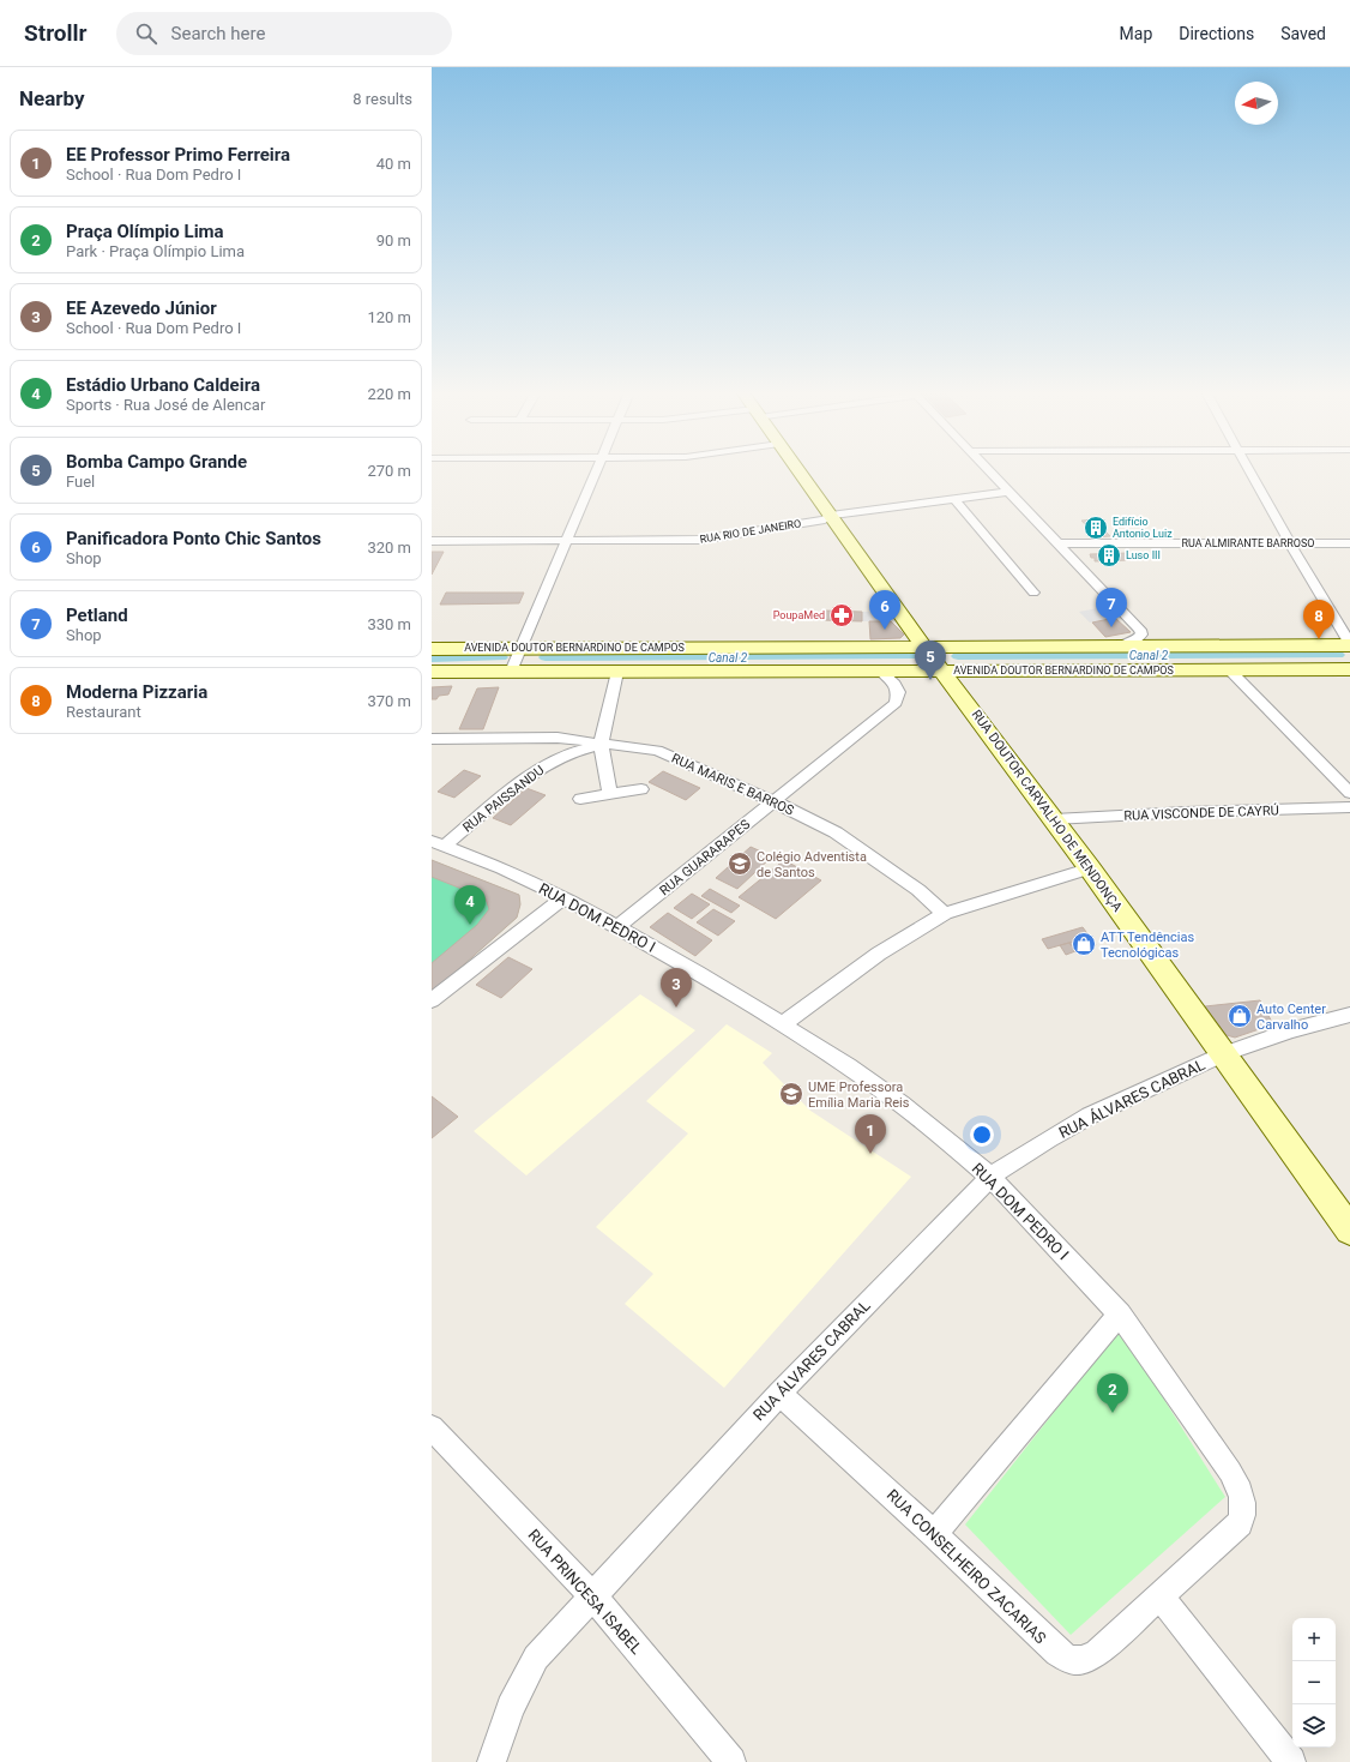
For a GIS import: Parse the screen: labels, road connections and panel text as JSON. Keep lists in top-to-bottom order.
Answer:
{
  "streets": {
    "main road": ["AVENIDA DOUTOR BERNARDINO DE CAMPOS", "RUA DOUTOR CARVALHO DE MENDONÇA"],
    "street": [
      "RUA RIO DE JANEIRO",
      "RUA ALMIRANTE BARROSO",
      "RUA MARIS E BARROS",
      "RUA PAISSANDU",
      "RUA VISCONDE DE CAYRÚ",
      "RUA GUARARAPES",
      "RUA DOM PEDRO I",
      "RUA ÁLVARES CABRAL",
      "RUA CONSELHEIRO ZACARIAS",
      "RUA PRINCESA ISABEL"
    ]
  },
  "crossings": [
    ["RUA RIO DE JANEIRO", "RUA DOUTOR CARVALHO DE MENDONÇA"],
    ["AVENIDA DOUTOR BERNARDINO DE CAMPOS", "RUA DOUTOR CARVALHO DE MENDONÇA"],
    ["AVENIDA DOUTOR BERNARDINO DE CAMPOS", "RUA GUARARAPES"],
    ["RUA MARIS E BARROS", "RUA PAISSANDU"],
    ["RUA MARIS E BARROS", "RUA GUARARAPES"],
    ["RUA PAISSANDU", "RUA DOM PEDRO I"],
    ["RUA DOUTOR CARVALHO DE MENDONÇA", "RUA VISCONDE DE CAYRÚ"],
    ["RUA DOUTOR CARVALHO DE MENDONÇA", "RUA ÁLVARES CABRAL"],
    ["RUA GUARARAPES", "RUA DOM PEDRO I"],
    ["RUA DOM PEDRO I", "RUA ÁLVARES CABRAL"],
    ["RUA DOM PEDRO I", "RUA CONSELHEIRO ZACARIAS"],
    ["RUA ÁLVARES CABRAL", "RUA CONSELHEIRO ZACARIAS"],
    ["RUA ÁLVARES CABRAL", "RUA PRINCESA ISABEL"]
  ],
  "water": ["Canal 2"],
  "places": {
    "building": ["Edifício Antonio Luiz", "Luso III"],
    "pharmacy": ["PoupaMed"],
    "school or university": ["Colégio Adventista de Santos", "UME Professora Emília Maria Reis"],
    "shop": ["ATT Tendências Tecnológicas", "Auto Center Carvalho"]
  },
  "north": "left",
  "page": {
    "header": "Strollr",
    "search": "Search here",
    "nav": ["Map", "Directions", "Saved"],
    "heading": ["Nearby", "8 results"],
    "list": [
      {
        "mark": "1",
        "name": "EE Professor Primo Ferreira",
        "note": "School · Rua Dom Pedro I",
        "value": "40 m"
      },
      {
        "mark": "2",
        "name": "Praça Olímpio Lima",
        "note": "Park · Praça Olímpio Lima",
        "value": "90 m"
      },
      {
        "mark": "3",
        "name": "EE Azevedo Júnior",
        "note": "School · Rua Dom Pedro I",
        "value": "120 m"
      },
      {
        "mark": "4",
        "name": "Estádio Urbano Caldeira",
        "note": "Sports · Rua José de Alencar",
        "value": "220 m"
      },
      {
        "mark": "5",
        "name": "Bomba Campo Grande",
        "note": "Fuel",
        "value": "270 m"
      },
      {
        "mark": "6",
        "name": "Panificadora Ponto Chic Santos",
        "note": "Shop",
        "value": "320 m"
      },
      {
        "mark": "7",
        "name": "Petland",
        "note": "Shop",
        "value": "330 m"
      },
      {
        "mark": "8",
        "name": "Moderna Pizzaria",
        "note": "Restaurant",
        "value": "370 m"
      }
    ],
    "pins": [
      "7",
      "6",
      "8",
      "5",
      "4",
      "3",
      "1",
      "2"
    ],
    "map_buttons": ["+", "−"]
  }
}
